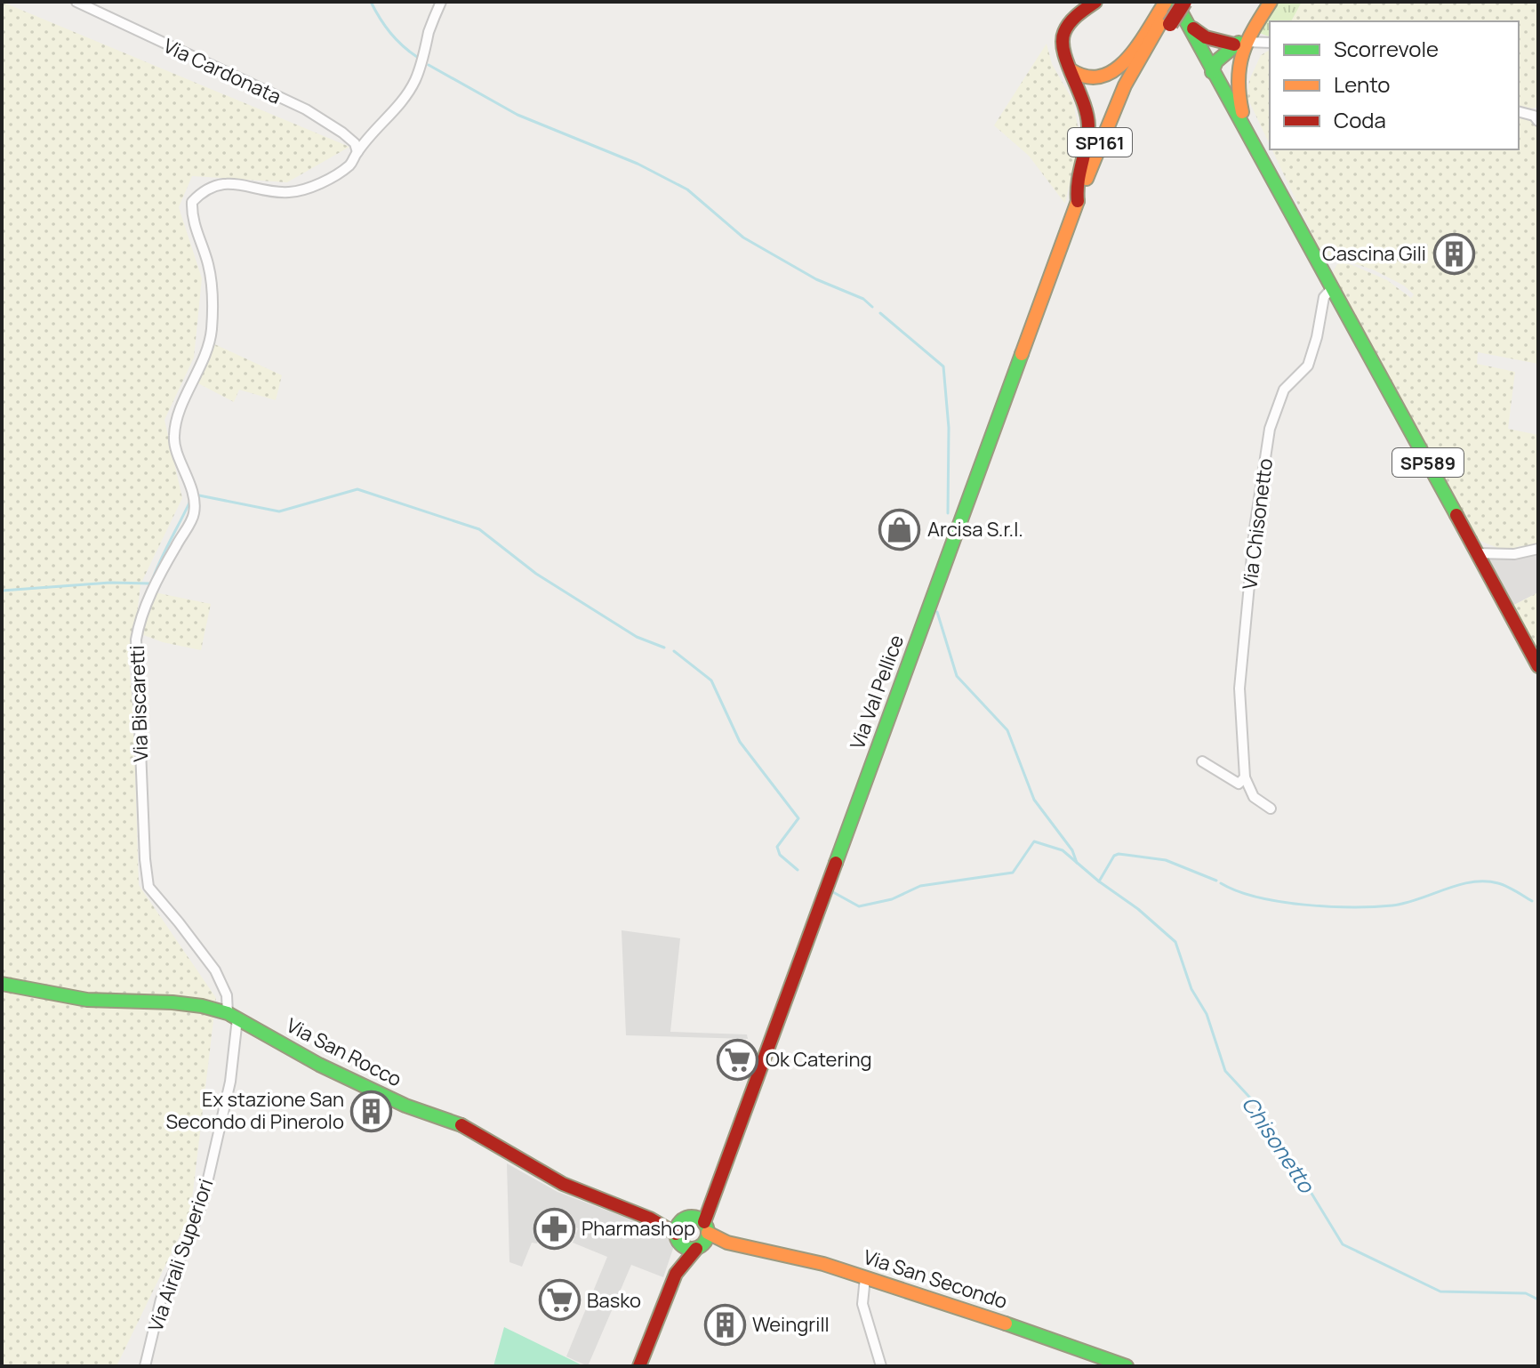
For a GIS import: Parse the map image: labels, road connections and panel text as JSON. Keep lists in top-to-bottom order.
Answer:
{
  "streets": {
    "street": [
      "Via Cardonata",
      "SP161",
      "SP589",
      "Via Chisonetto",
      "Via Val Pellice",
      "Via Biscaretti",
      "Via San Rocco",
      "Via Airali Superiori",
      "Via San Secondo"
    ]
  },
  "crossings": [
    ["Via Cardonata", "Via Biscaretti"],
    ["SP161", "SP589"],
    ["SP161", "Via Val Pellice"],
    ["SP161", "Via San Rocco"],
    ["SP161", "Via San Secondo"],
    ["SP589", "Via Chisonetto"],
    ["Via Val Pellice", "Via San Rocco"],
    ["Via Val Pellice", "Via San Secondo"],
    ["Via Biscaretti", "Via San Rocco"],
    ["Via Biscaretti", "Via Airali Superiori"],
    ["Via San Rocco", "Via Airali Superiori"],
    ["Via San Rocco", "Via San Secondo"]
  ],
  "water": ["Chisonetto"],
  "places": {
    "building": ["Cascina Gili", "Ex stazione San Secondo di Pinerolo", "Weingrill"],
    "shop": ["Arcisa S.r.l."],
    "supermarket": ["Ok Catering", "Basko"],
    "pharmacy": ["Pharmashop"]
  },
  "legend": ["Scorrevole", "Lento", "Coda"]
}
